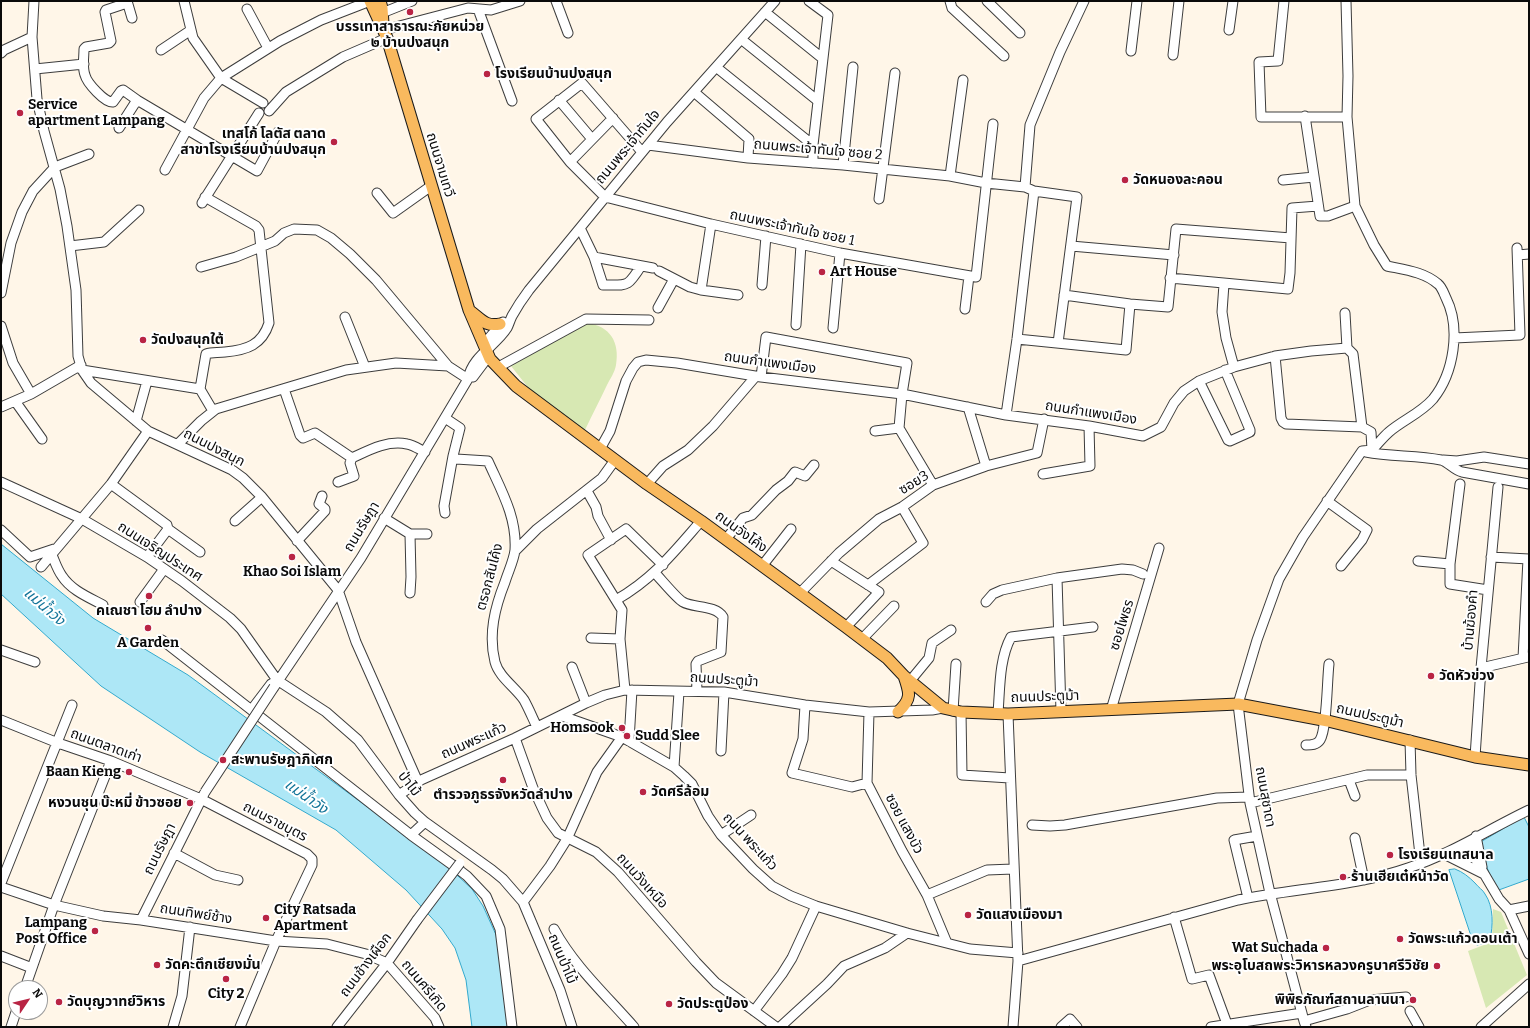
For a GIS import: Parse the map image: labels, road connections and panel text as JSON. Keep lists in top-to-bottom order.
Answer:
{
  "streets": {
    "main road": ["ถนนจามเทวี", "ถนนวังโค้ง", "ถนนประตูม้า"],
    "street": [
      "ถนนพระเจ้าทันใจ",
      "ถนนพระเจ้าทันใจ ซอย 2",
      "ถนนพระเจ้าทันใจ ซอย 1",
      "ถนนกำแพงเมือง",
      "ถนนปงสนุก",
      "ซอย3",
      "ถนนรัษฎา",
      "ถนนเจริญประเทศ",
      "ตรอกสันโค้ง",
      "บ้านฆ้องคำ",
      "ซอยไพธร",
      "ถนนพระแก้ว",
      "ถนนตลาดเก่า",
      "ป่าไม้",
      "ถนนสุชาดา",
      "ถนนราชบุตร",
      "ซอย แสงบัว",
      "ถนน พระแก้ว",
      "ถนนวังเหนือ",
      "ถนนทิพย์ช้าง",
      "ถนนป่าไม้",
      "ถนนช้างเผือก",
      "ถนนศรีเกิด"
    ]
  },
  "crossings": [
    ["ถนนพระเจ้าทันใจ", "ถนนพระเจ้าทันใจ ซอย 2"],
    ["ถนนพระเจ้าทันใจ", "ถนนจามเทวี"],
    ["ถนนพระเจ้าทันใจ", "ถนนพระเจ้าทันใจ ซอย 1"],
    ["ถนนพระเจ้าทันใจ", "ถนนรัษฎา"],
    ["ถนนพระเจ้าทันใจ", "ถนนวังโค้ง"],
    ["ถนนจามเทวี", "ถนนรัษฎา"],
    ["ถนนจามเทวี", "ถนนวังโค้ง"],
    ["ถนนกำแพงเมือง", "ซอย3"],
    ["ถนนกำแพงเมือง", "ถนนวังโค้ง"],
    ["ถนนปงสนุก", "ถนนรัษฎา"],
    ["ซอย3", "ถนนวังโค้ง"],
    ["ถนนรัษฎา", "ถนนวังโค้ง"],
    ["ถนนรัษฎา", "ถนนเจริญประเทศ"],
    ["ถนนรัษฎา", "ถนนตลาดเก่า"],
    ["ถนนรัษฎา", "ป่าไม้"],
    ["ถนนรัษฎา", "ถนนทิพย์ช้าง"],
    ["ถนนวังโค้ง", "ถนนประตูม้า"],
    ["ถนนเจริญประเทศ", "ป่าไม้"],
    ["ตรอกสันโค้ง", "ถนนพระแก้ว"],
    ["บ้านฆ้องคำ", "ถนนประตูม้า"],
    ["ซอยไพธร", "ถนนประตูม้า"],
    ["ถนนประตูม้า", "ถนนพระแก้ว"],
    ["ถนนประตูม้า", "ถนนสุชาดา"],
    ["ถนนประตูม้า", "ซอย แสงบัว"],
    ["ถนนประตูม้า", "ถนน พระแก้ว"],
    ["ถนนพระแก้ว", "ป่าไม้"],
    ["ถนนพระแก้ว", "ถนน พระแก้ว"],
    ["ถนนพระแก้ว", "ถนนวังเหนือ"],
    ["ถนนตลาดเก่า", "ถนนราชบุตร"],
    ["ป่าไม้", "ถนนป่าไม้"],
    ["ป่าไม้", "ถนนช้างเผือก"],
    ["ถนนราชบุตร", "ถนนทิพย์ช้าง"],
    ["ซอย แสงบัว", "ถนน พระแก้ว"],
    ["ถนนทิพย์ช้าง", "ถนนช้างเผือก"],
    ["ถนนทิพย์ช้าง", "ถนนศรีเกิด"],
    ["ถนนช้างเผือก", "ถนนศรีเกิด"]
  ],
  "water": ["แม่น้ำวัง"],
  "places": [
    "บรรเทาสาธารณะภัยหน่วย ๒ บ้านปงสนุก",
    "โรงเรียนบ้านปงสนุก",
    "Service apartment Lampang",
    "เทสโก้ โลตัส ตลาด สาขาโรงเรียนบ้านปงสนุก",
    "วัดหนองละคอน",
    "Art House",
    "วัดปงสนุกใต้",
    "Khao Soi Islam",
    "คเณชา โฮม ลำปาง",
    "A Garden",
    "วัดหัวข่วง",
    "Homsook",
    "Sudd Slee",
    "สะพานรัษฎาภิเศก",
    "Baan Kieng",
    "ตำรวจภูธรจังหวัดลำปาง",
    "วัดศรีล้อม",
    "หงวนชุน บ๊ะหมี่ ข้าวซอย",
    "โรงเรียนเทสนาล",
    "ร้านเฮียเต๋หน้าวัด",
    "วัดแสงเมืองมา",
    "City Ratsada Apartment",
    "Lampang Post Office",
    "วัดพระแก้วดอนเต้า",
    "Wat Suchada",
    "วัดคะตึกเชียงมั่น",
    "พระอุโบสถพระวิหารหลวงครูบาศรีวิชัย",
    "City 2",
    "พิพิธภัณฑ์สถานลานนา",
    "วัดบุญวาทย์วิหาร",
    "วัดประตูป่อง"
  ],
  "north": "top right"
}
